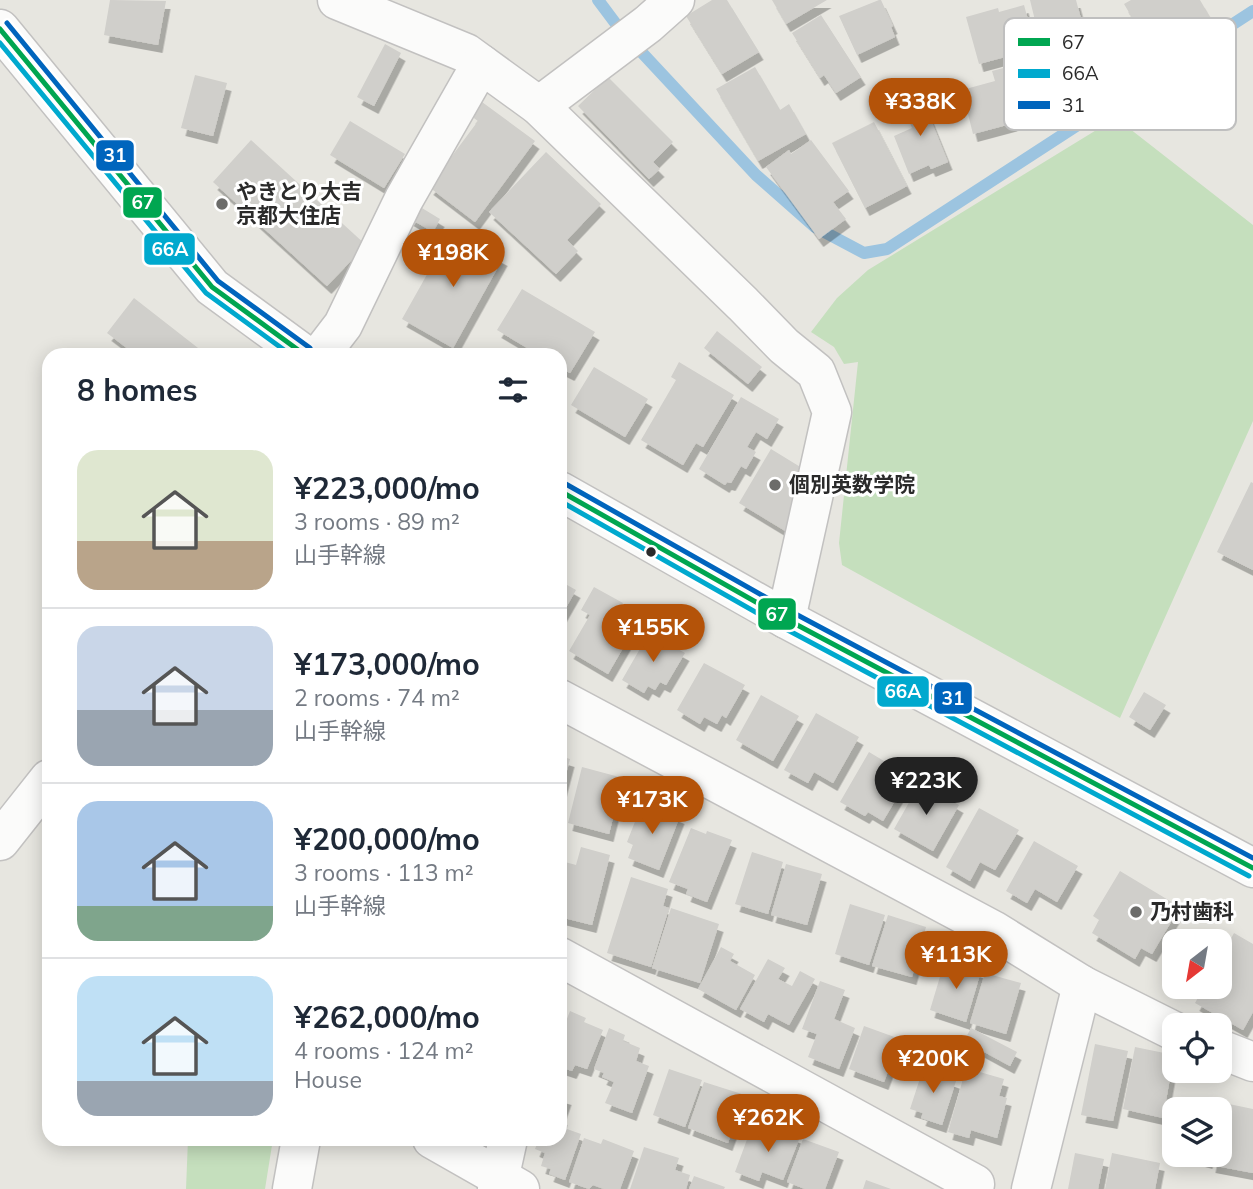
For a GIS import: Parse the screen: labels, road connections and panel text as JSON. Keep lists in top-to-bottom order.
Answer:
{
  "places": ["やきとり大吉 京都大住店", "個別英数学院", "乃村歯科"],
  "lines": ["transit line 31", "transit line 67", "transit line 66A"],
  "legend": ["67", "66A", "31"],
  "north": "bottom left",
  "page": {
    "price": [
      "¥338K",
      "¥198K",
      "¥155K",
      "¥223K",
      "¥173K",
      "¥113K",
      "¥200K",
      "¥262K"
    ],
    "heading": "8 homes",
    "list": [
      {
        "name": "¥223,000/mo",
        "note": "3 rooms · 89 m² · 山手幹線"
      },
      {
        "name": "¥173,000/mo",
        "note": "2 rooms · 74 m² · 山手幹線"
      },
      {
        "name": "¥200,000/mo",
        "note": "3 rooms · 113 m² · 山手幹線"
      },
      {
        "name": "¥262,000/mo",
        "note": "4 rooms · 124 m² · House"
      }
    ]
  }
}
